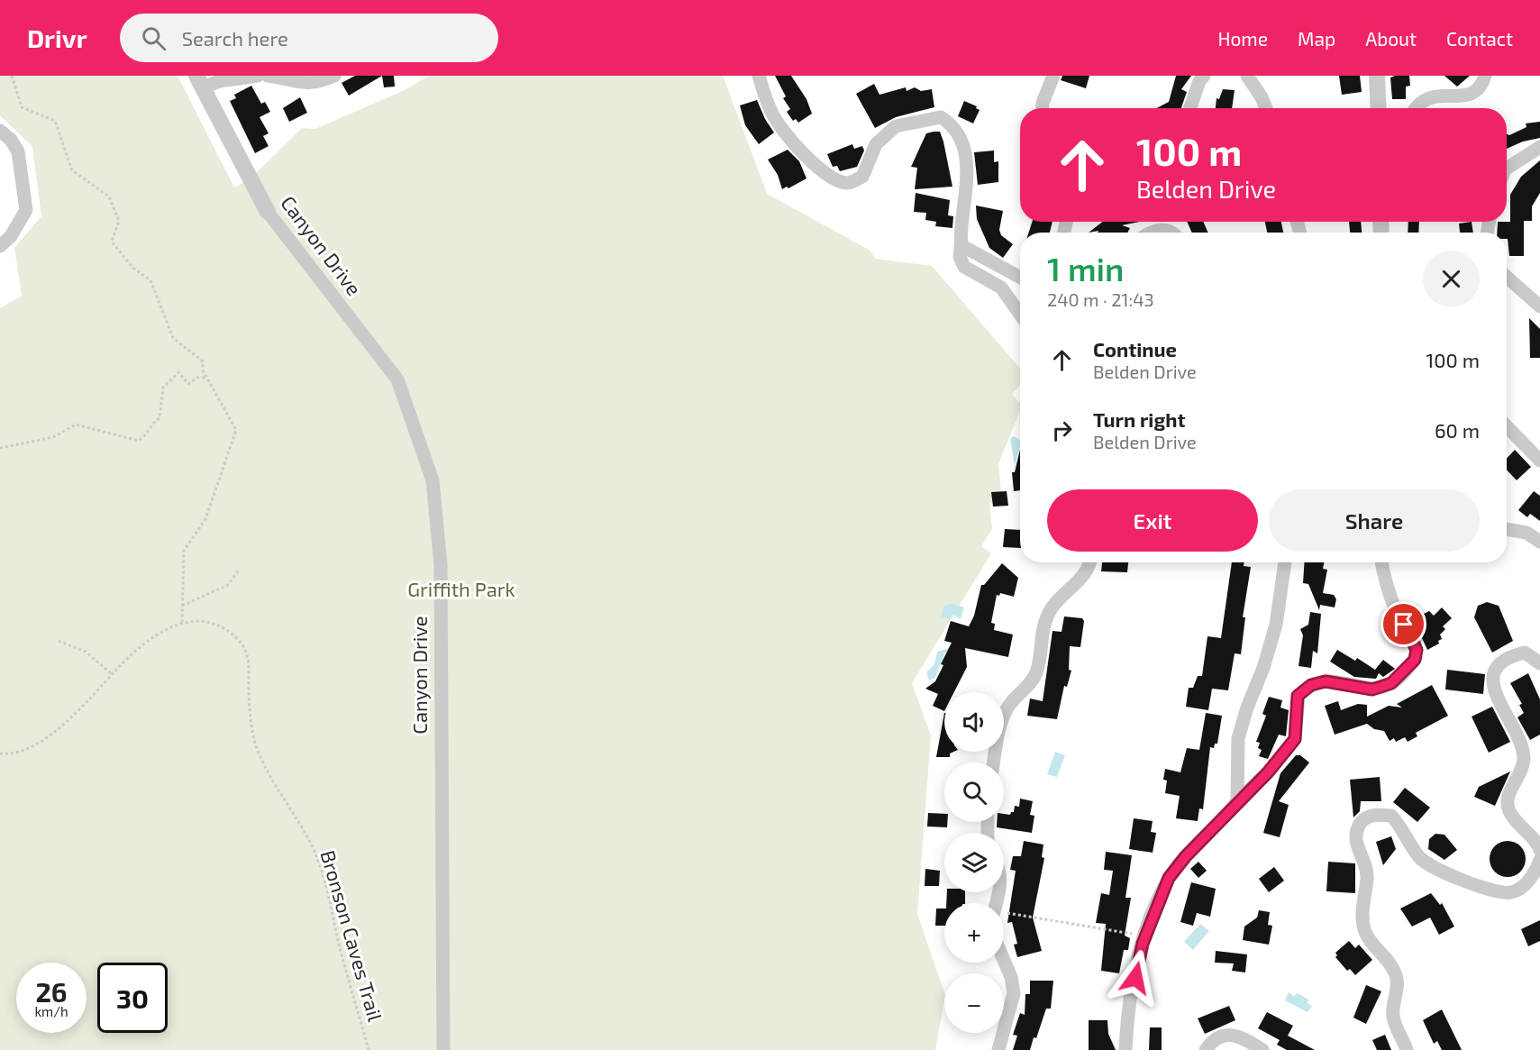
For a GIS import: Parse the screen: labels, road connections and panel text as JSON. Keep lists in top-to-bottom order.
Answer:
{
  "streets": {
    "street": ["Canyon Drive"],
    "path": ["Bronson Caves Trail"]
  },
  "parks": ["Griffith Park"],
  "page": {
    "header": "Drivr",
    "search": "Search here",
    "nav": [
      "Home",
      "Map",
      "About",
      "Contact"
    ],
    "turn": ["100 m", "Belden Drive"],
    "heading": ["1 min", "240 m · 21:43"],
    "list": [
      {
        "name": "Continue",
        "note": "Belden Drive",
        "value": "100 m"
      },
      {
        "name": "Turn right",
        "note": "Belden Drive",
        "value": "60 m"
      }
    ],
    "buttons": ["Exit", "Share"],
    "map_buttons": ["+", "−"],
    "speed": "26 km/h",
    "limit": "30"
  }
}
